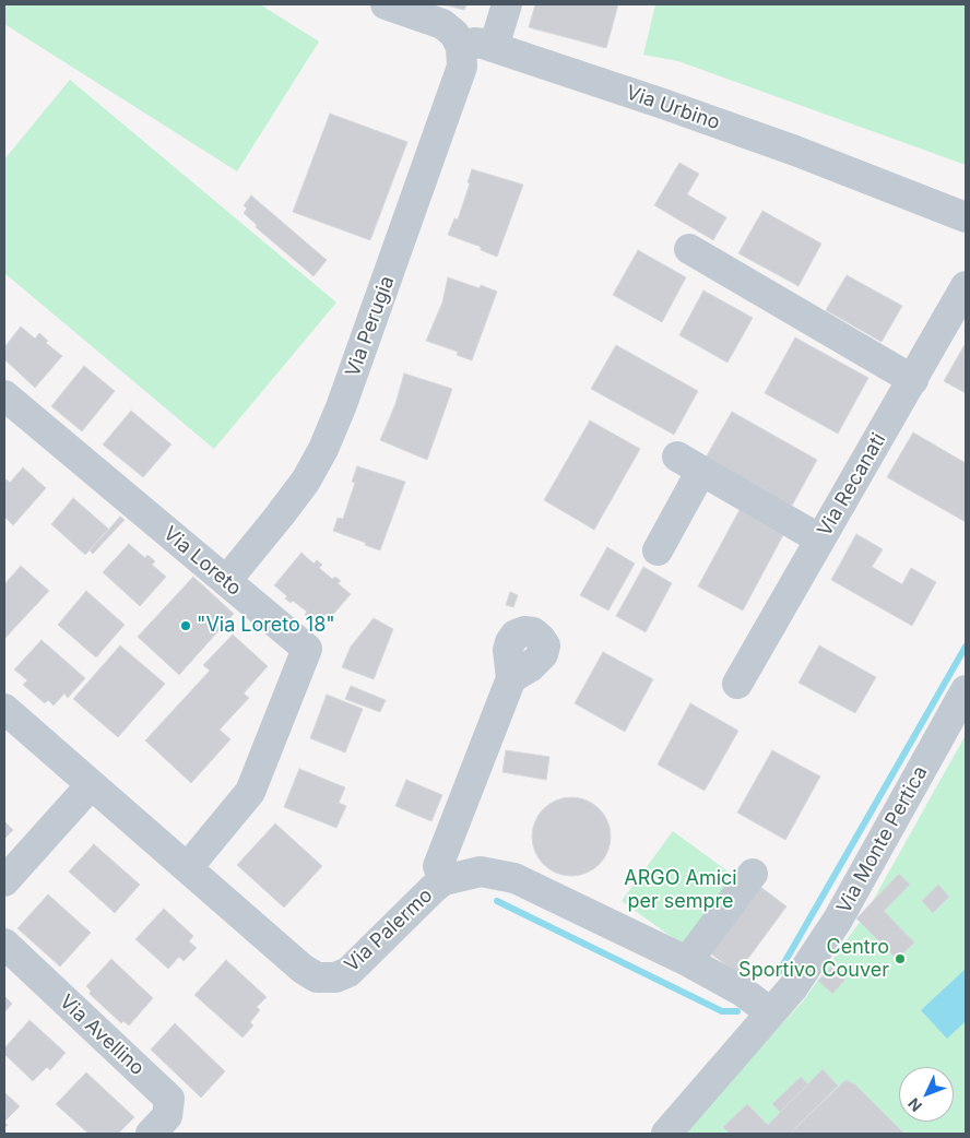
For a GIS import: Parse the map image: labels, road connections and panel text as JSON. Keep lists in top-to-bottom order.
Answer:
{
  "streets": {
    "street": [
      "Via Urbino",
      "Via Perugia",
      "Via Recanati",
      "Via Loreto",
      "Via Monte Pertica",
      "Via Palermo",
      "Via Avellino"
    ]
  },
  "crossings": [
    ["Via Urbino", "Via Perugia"],
    ["Via Perugia", "Via Loreto"],
    ["Via Loreto", "Via Palermo"],
    ["Via Monte Pertica", "Via Palermo"]
  ],
  "parks": ["ARGO Amici per sempre"],
  "places": ["\"Via Loreto 18\"", "Centro Sportivo Couver"],
  "north": "bottom left"
}
